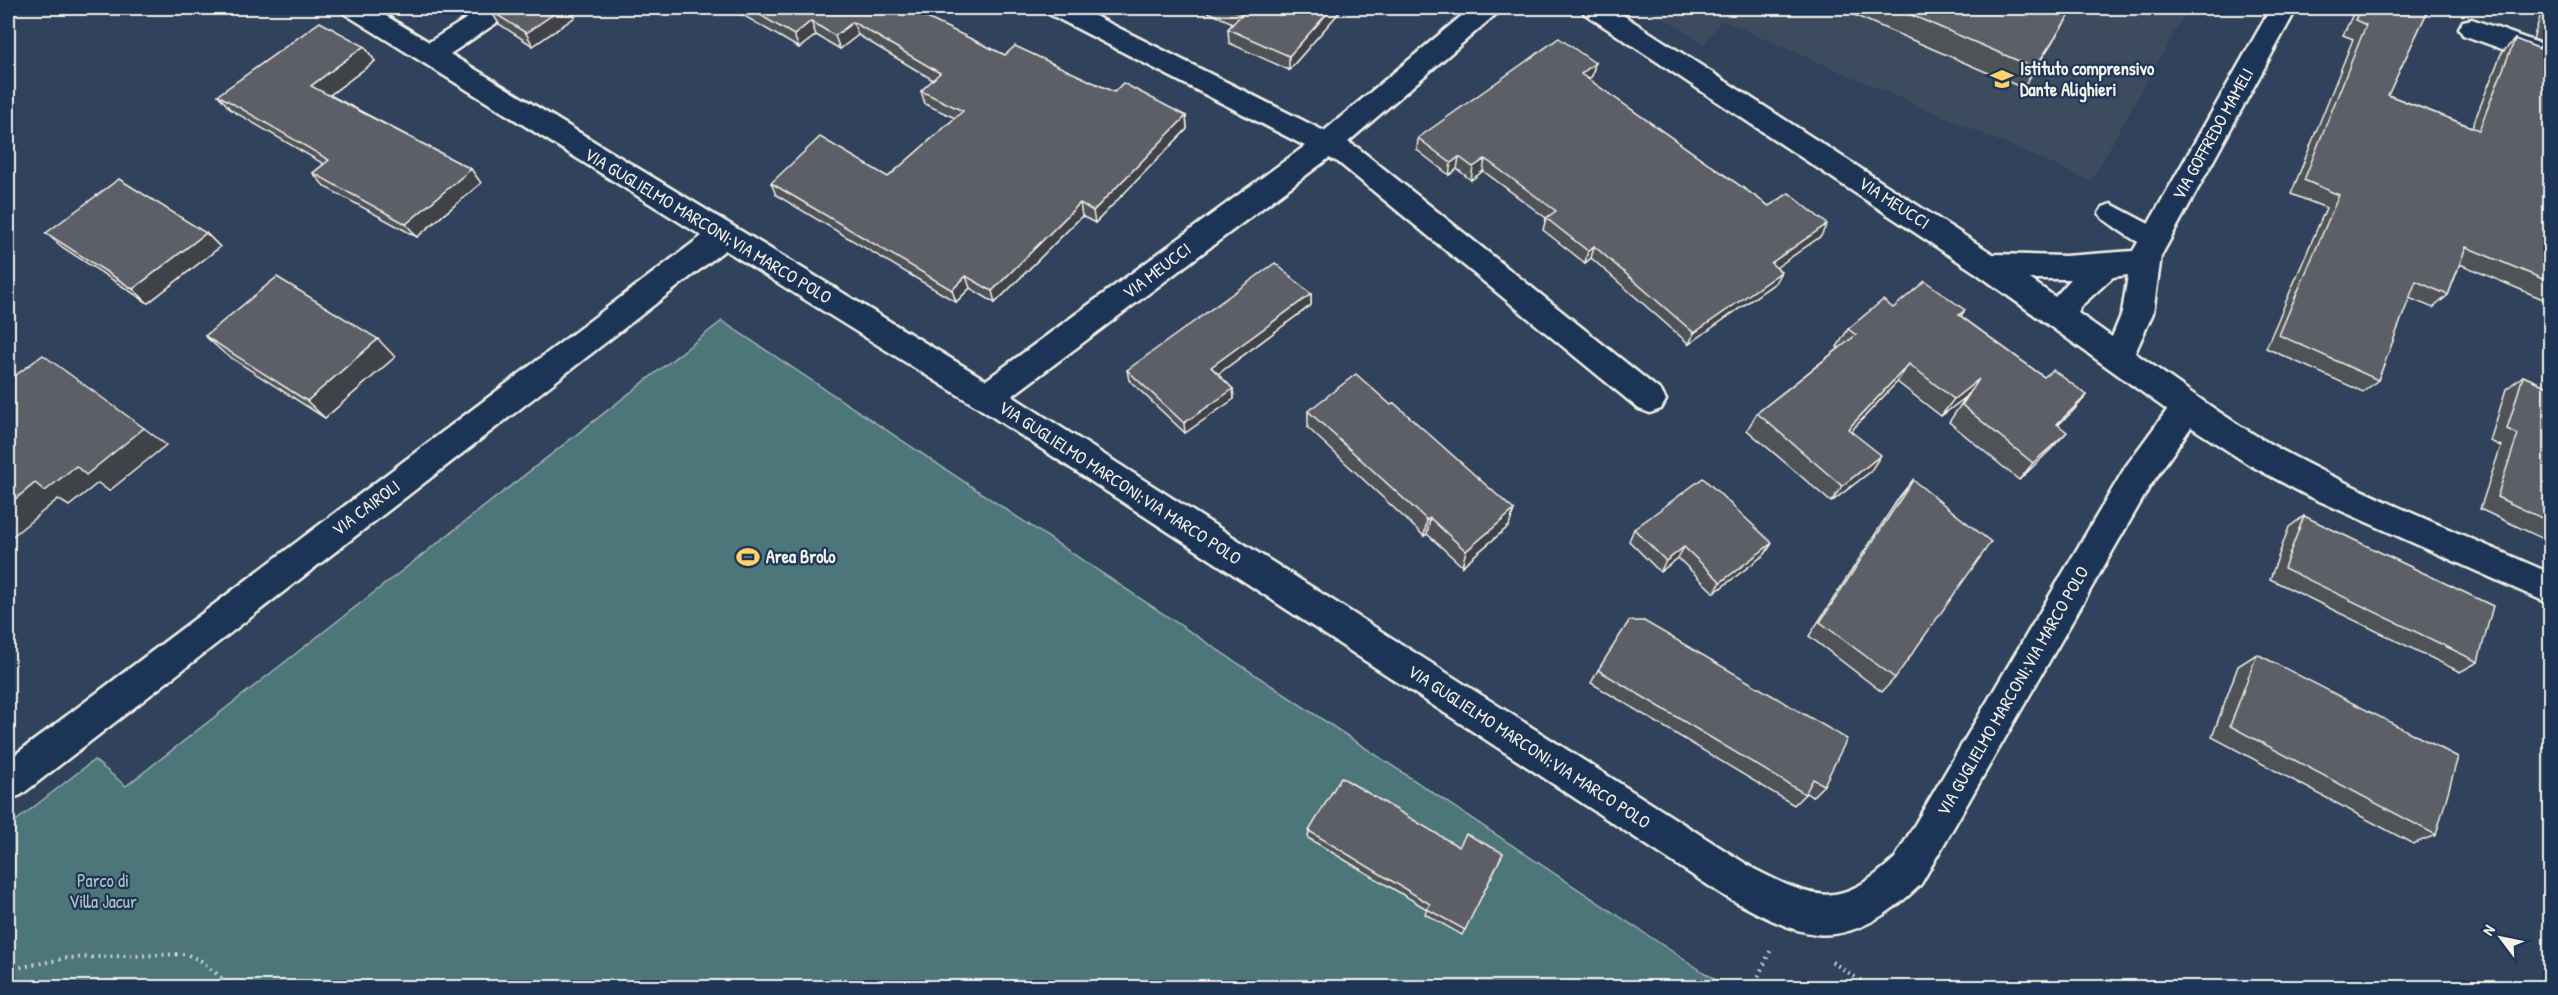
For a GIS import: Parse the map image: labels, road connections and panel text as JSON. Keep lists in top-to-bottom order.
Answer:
{
  "streets": {
    "street": [
      "VIA GOFFREDO MAMELI",
      "VIA MEUCCI",
      "VIA GUGLIELMO MARCONI;VIA MARCO POLO",
      "VIA CAIROLI"
    ]
  },
  "crossings": [
    ["VIA GOFFREDO MAMELI", "VIA MEUCCI"],
    ["VIA MEUCCI", "VIA GUGLIELMO MARCONI;VIA MARCO POLO"],
    ["VIA GUGLIELMO MARCONI;VIA MARCO POLO", "VIA CAIROLI"]
  ],
  "parks": ["Parco di Villa Jacur"],
  "places": {
    "school or university": ["Istituto comprensivo Dante Alighieri"],
    "sports": ["Area Brolo"]
  },
  "north": "top left"
}
